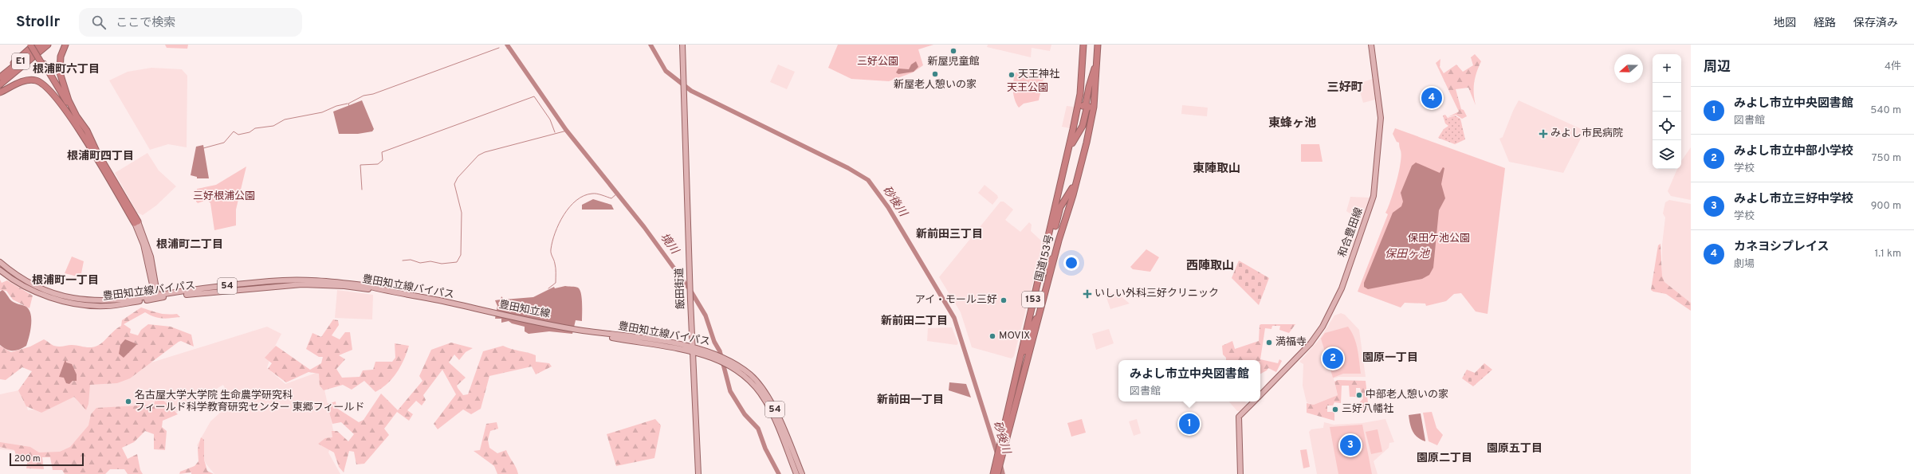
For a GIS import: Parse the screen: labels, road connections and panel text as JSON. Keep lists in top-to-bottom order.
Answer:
{
  "streets": {
    "highway": ["E1", "国道153号", "153"],
    "main road": [
      "和合豊田線",
      "54",
      "豊田知立線バイパス",
      "飯田街道",
      "豊田知立線"
    ]
  },
  "crossings": [
    ["国道153号", "153"],
    ["豊田知立線バイパス", "飯田街道"],
    ["豊田知立線バイパス", "豊田知立線"]
  ],
  "districts": [
    "根浦町六丁目",
    "三好町",
    "東蜂ヶ池",
    "根浦町四丁目",
    "東陣取山",
    "新前田三丁目",
    "根浦町二丁目",
    "西陣取山",
    "根浦町一丁目",
    "新前田二丁目",
    "園原一丁目",
    "新前田一丁目",
    "園原五丁目",
    "園原二丁目"
  ],
  "water": ["砂後川", "境川", "保田ヶ池"],
  "parks": [
    "三好公園",
    "天王公園",
    "三好根浦公園",
    "保田ケ池公園"
  ],
  "places": {
    "other": [
      "新屋児童館",
      "新屋老人憩いの家",
      "天王神社",
      "アイ・モール三好",
      "MOVIX",
      "満福寺",
      "中部老人憩いの家",
      "名古屋大学大学院 生命農学研究科 フィールド科学教育研究センター 東郷フィールド",
      "三好八幡社"
    ],
    "health": ["みよし市民病院", "いしい外科三好クリニック"]
  },
  "scale_bar": "200 m",
  "north": "left",
  "page": {
    "header": "Strollr",
    "search": "ここで検索",
    "nav": ["地図", "経路", "保存済み"],
    "heading": ["周辺", "4件"],
    "map_buttons": ["+", "−"],
    "pins": [
      "4",
      "2",
      "1",
      "3"
    ],
    "list": [
      {
        "mark": "1",
        "name": "みよし市立中央図書館",
        "note": "図書館",
        "value": "540 m"
      },
      {
        "mark": "2",
        "name": "みよし市立中部小学校",
        "note": "学校",
        "value": "750 m"
      },
      {
        "mark": "3",
        "name": "みよし市立三好中学校",
        "note": "学校",
        "value": "900 m"
      },
      {
        "mark": "4",
        "name": "カネヨシプレイス",
        "note": "劇場",
        "value": "1.1 km"
      }
    ],
    "popup": ["みよし市立中央図書館", "図書館"],
    "scale": "200 m"
  }
}
